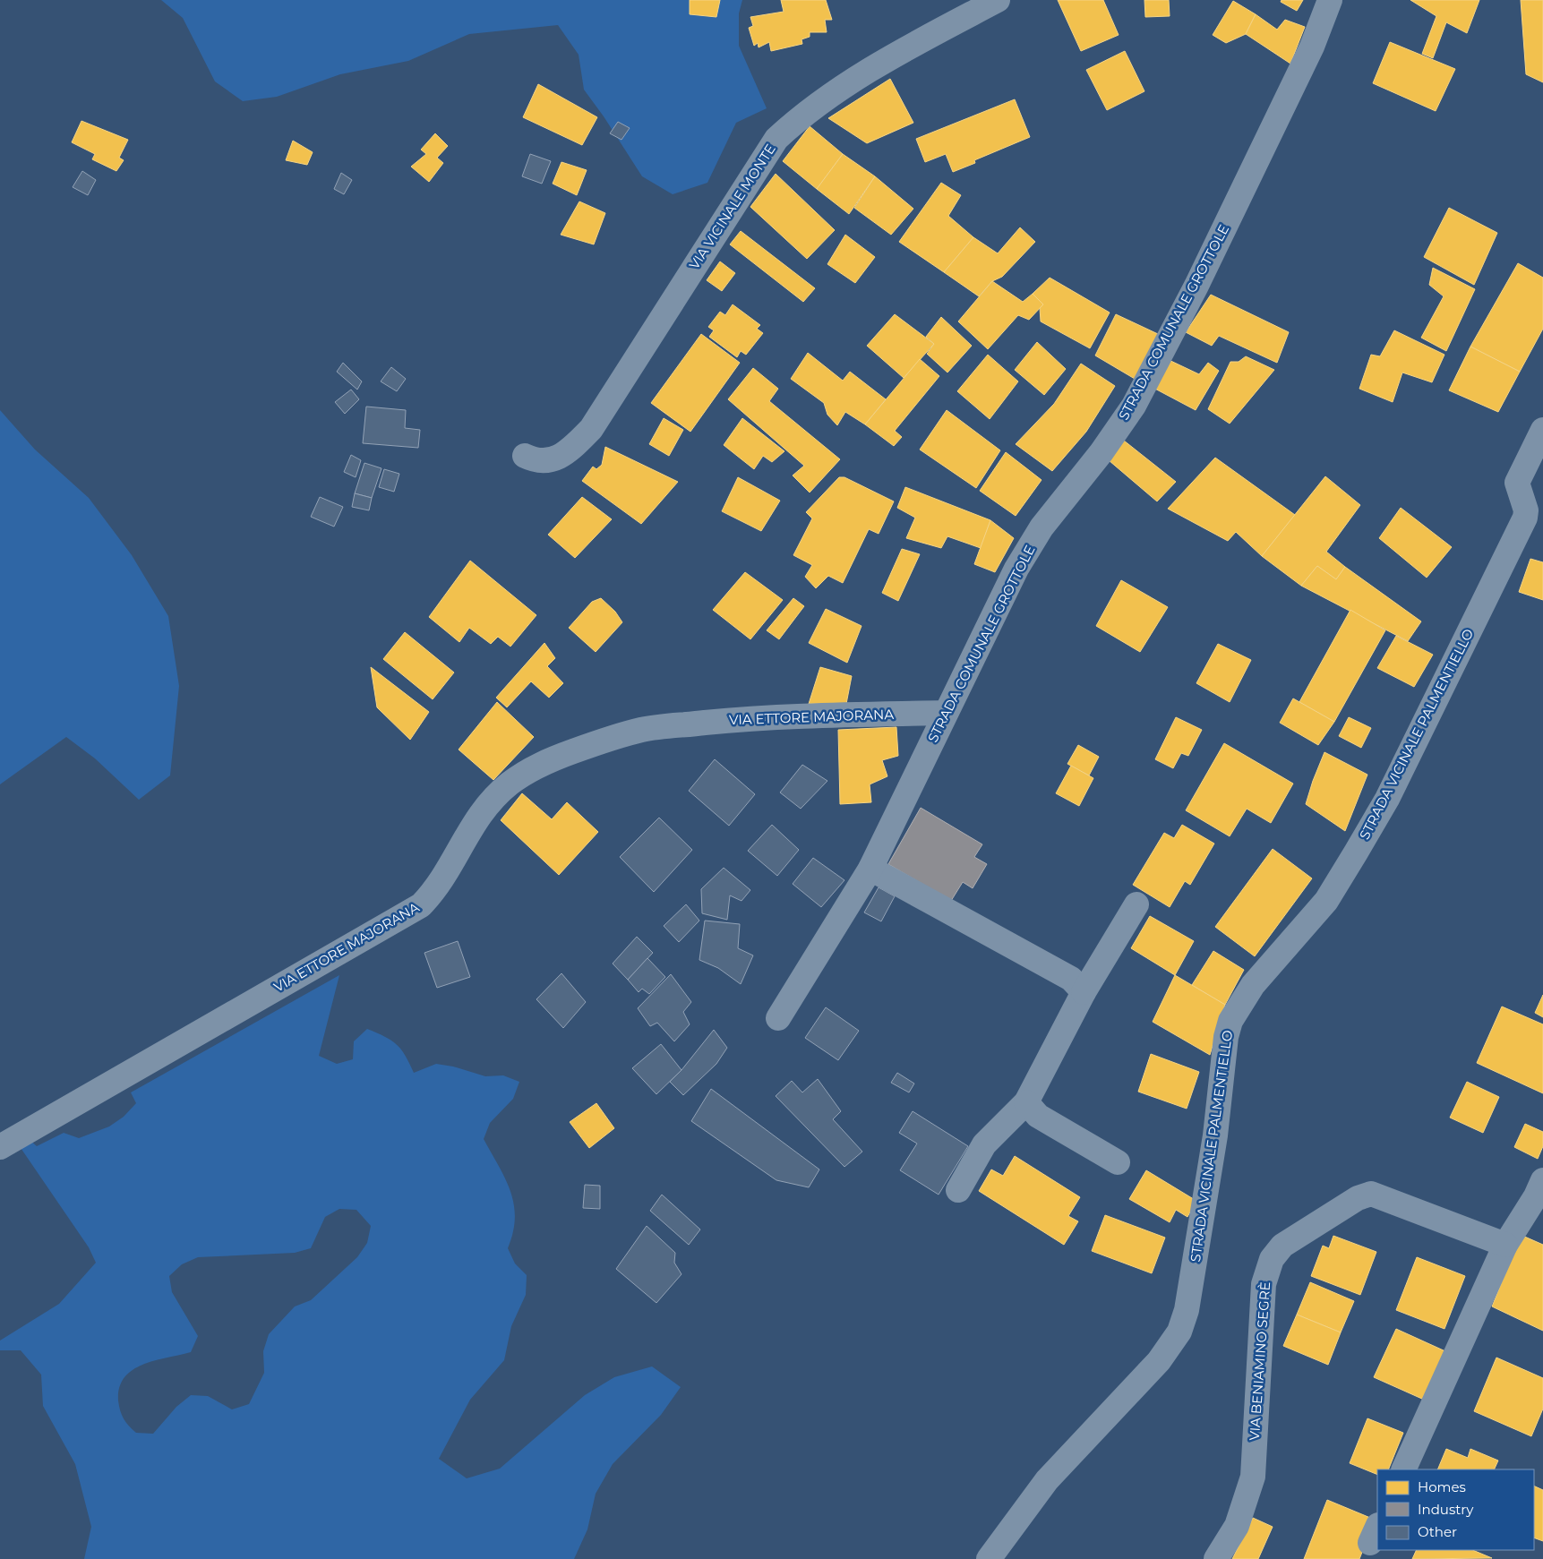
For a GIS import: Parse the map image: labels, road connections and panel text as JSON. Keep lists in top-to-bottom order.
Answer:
{
  "streets": {
    "street": [
      "VIA VICINALE MONTE",
      "STRADA COMUNALE GROTTOLE",
      "VIA ETTORE MAJORANA",
      "STRADA VICINALE PALMENTIELLO",
      "VIA BENIAMINO SEGRÈ"
    ]
  },
  "crossings": [
    ["STRADA COMUNALE GROTTOLE", "VIA ETTORE MAJORANA"]
  ],
  "legend": ["Homes", "Industry", "Other"]
}
